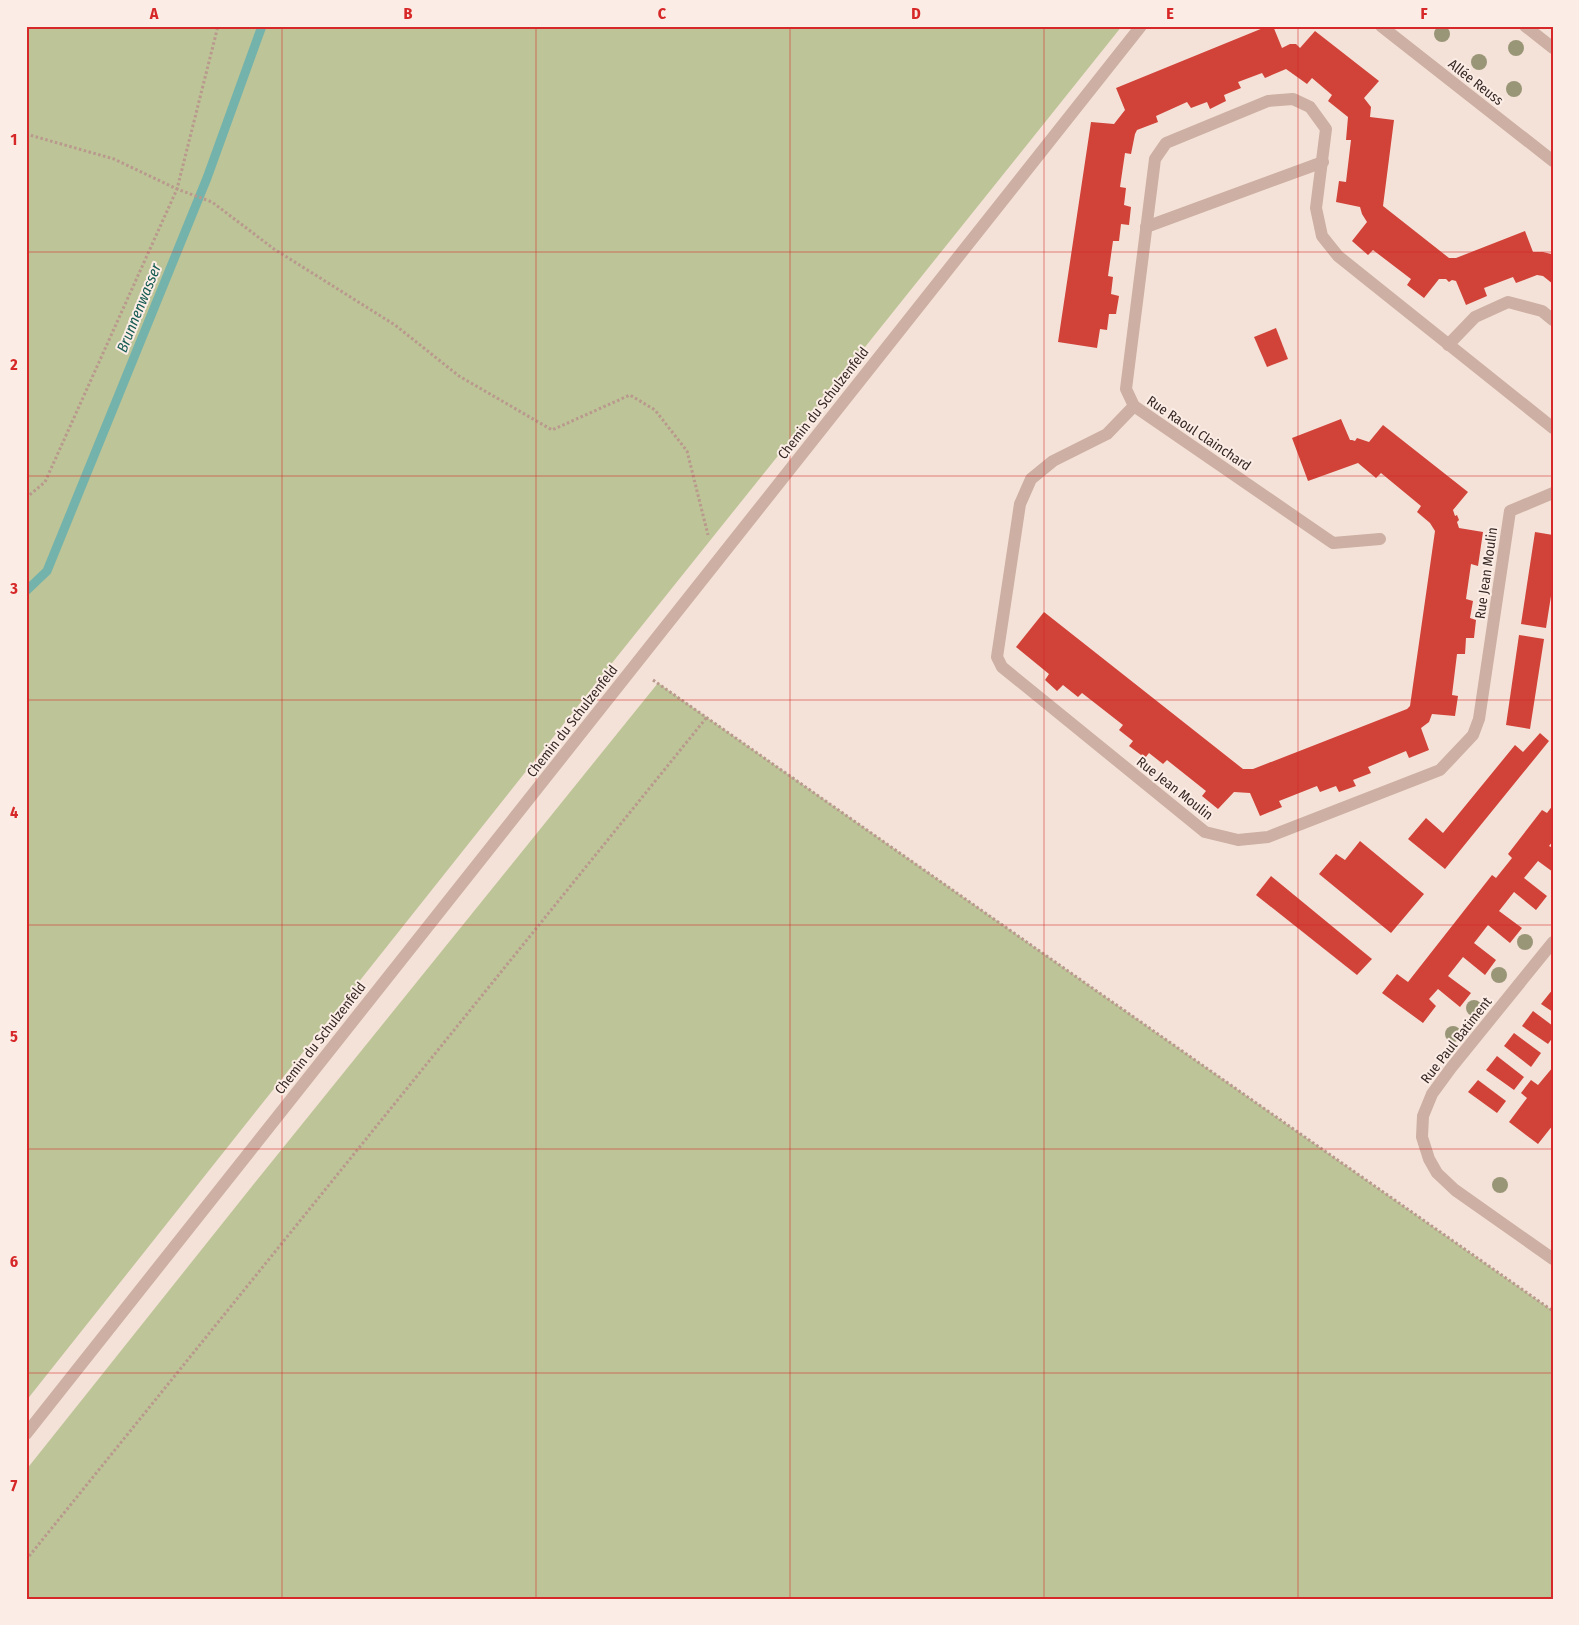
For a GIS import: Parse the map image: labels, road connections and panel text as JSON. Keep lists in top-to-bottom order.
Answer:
{
  "streets": {
    "street": [
      "Allée Reuss",
      "Chemin du Schulzenfeld",
      "Rue Raoul Clainchard",
      "Rue Jean Moulin",
      "Rue Paul Batiment"
    ]
  },
  "crossings": [
    ["Rue Raoul Clainchard", "Rue Jean Moulin"]
  ],
  "water": ["Brunnenwasser"],
  "grid": {
    "columns": [
      "A",
      "B",
      "C",
      "D",
      "E",
      "F"
    ],
    "rows": [
      "1",
      "2",
      "3",
      "4",
      "5",
      "6",
      "7"
    ]
  }
}
